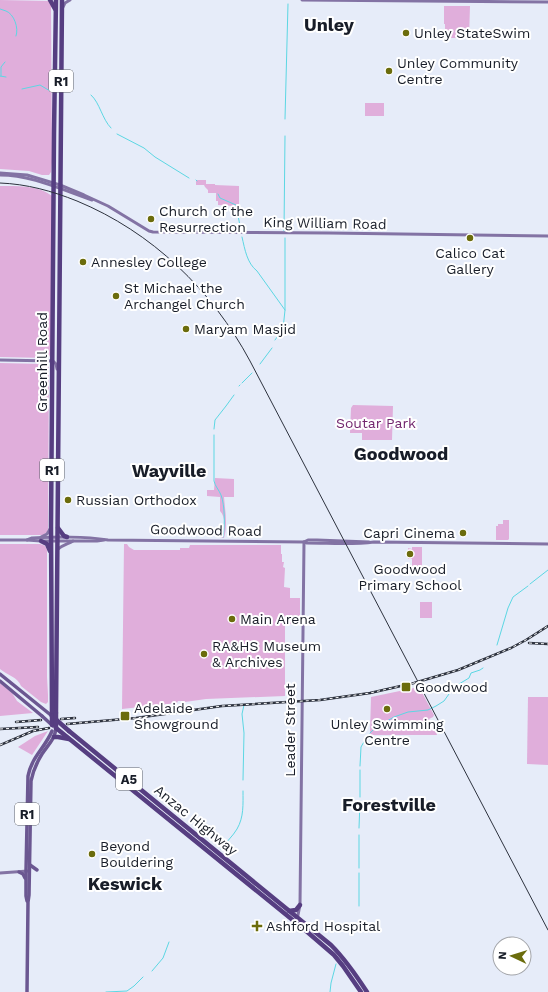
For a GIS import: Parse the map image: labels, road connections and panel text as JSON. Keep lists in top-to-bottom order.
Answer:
{
  "streets": {
    "highway": [
      "R1",
      "Greenhill Road",
      "A5",
      "Anzac Highway"
    ],
    "main road": ["King William Road", "Goodwood Road", "Leader Street"]
  },
  "crossings": [
    ["R1", "Greenhill Road"],
    ["R1", "Anzac Highway"],
    ["King William Road", "Greenhill Road"],
    ["Greenhill Road", "Goodwood Road"],
    ["Greenhill Road", "Anzac Highway"],
    ["Goodwood Road", "Leader Street"],
    ["Leader Street", "Anzac Highway"]
  ],
  "districts": [
    "Unley",
    "Goodwood",
    "Wayville",
    "Forestville",
    "Keswick"
  ],
  "parks": ["Soutar Park"],
  "places": {
    "other": [
      "Unley StateSwim",
      "Unley Community Centre",
      "Church of the Resurrection",
      "Calico Cat Gallery",
      "Annesley College",
      "St Michael the Archangel Church",
      "Maryam Masjid",
      "Russian Orthodox",
      "Capri Cinema",
      "Goodwood Primary School",
      "Main Arena",
      "RA&HS Museum & Archives",
      "Unley Swimming Centre",
      "Beyond Bouldering"
    ],
    "transit": ["Goodwood", "Adelaide Showground"],
    "health": ["Ashford Hospital"]
  },
  "north": "left"
}
